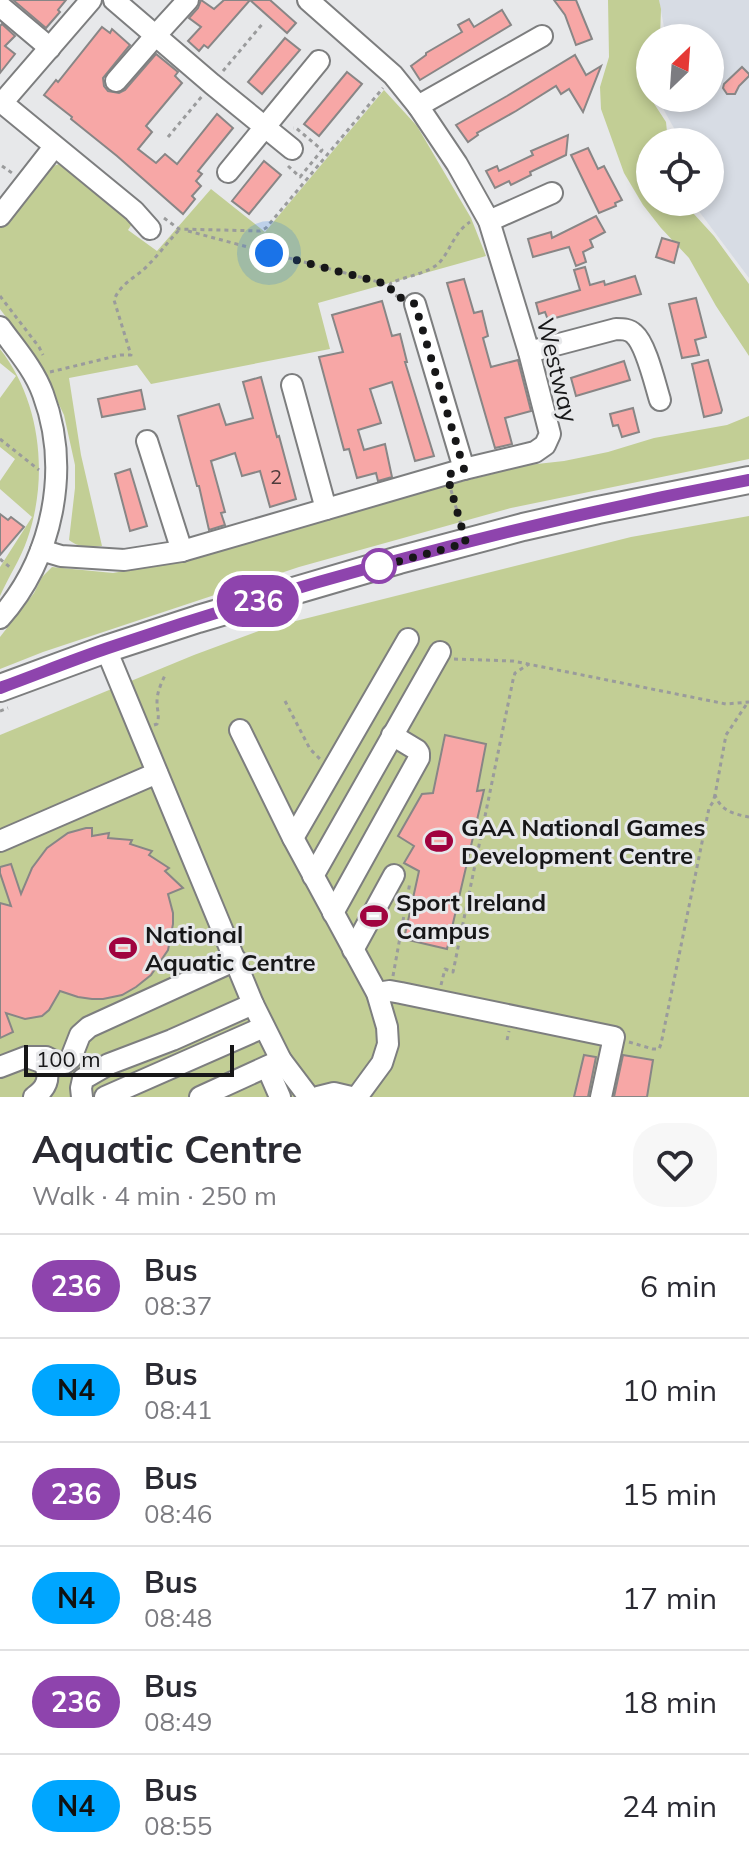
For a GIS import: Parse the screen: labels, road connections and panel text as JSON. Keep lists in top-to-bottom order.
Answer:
{
  "streets": {
    "street": ["Westway"]
  },
  "places": {
    "sports": ["GAA National Games Development Centre", "Sport Ireland Campus", "National Aquatic Centre"]
  },
  "lines": ["bus line 236"],
  "house_numbers": ["2"],
  "scale_bar": "100 m",
  "north": "top right",
  "page": {
    "on_map": "236",
    "scale": "100 m",
    "heading": ["Aquatic Centre", "Walk · 4 min · 250 m"],
    "list": [
      {
        "mark": "236",
        "name": "Bus",
        "note": "08:37",
        "value": "6 min"
      },
      {
        "mark": "N4",
        "name": "Bus",
        "note": "08:41",
        "value": "10 min"
      },
      {
        "mark": "236",
        "name": "Bus",
        "note": "08:46",
        "value": "15 min"
      },
      {
        "mark": "N4",
        "name": "Bus",
        "note": "08:48",
        "value": "17 min"
      },
      {
        "mark": "236",
        "name": "Bus",
        "note": "08:49",
        "value": "18 min"
      },
      {
        "mark": "N4",
        "name": "Bus",
        "note": "08:55",
        "value": "24 min"
      }
    ]
  }
}
